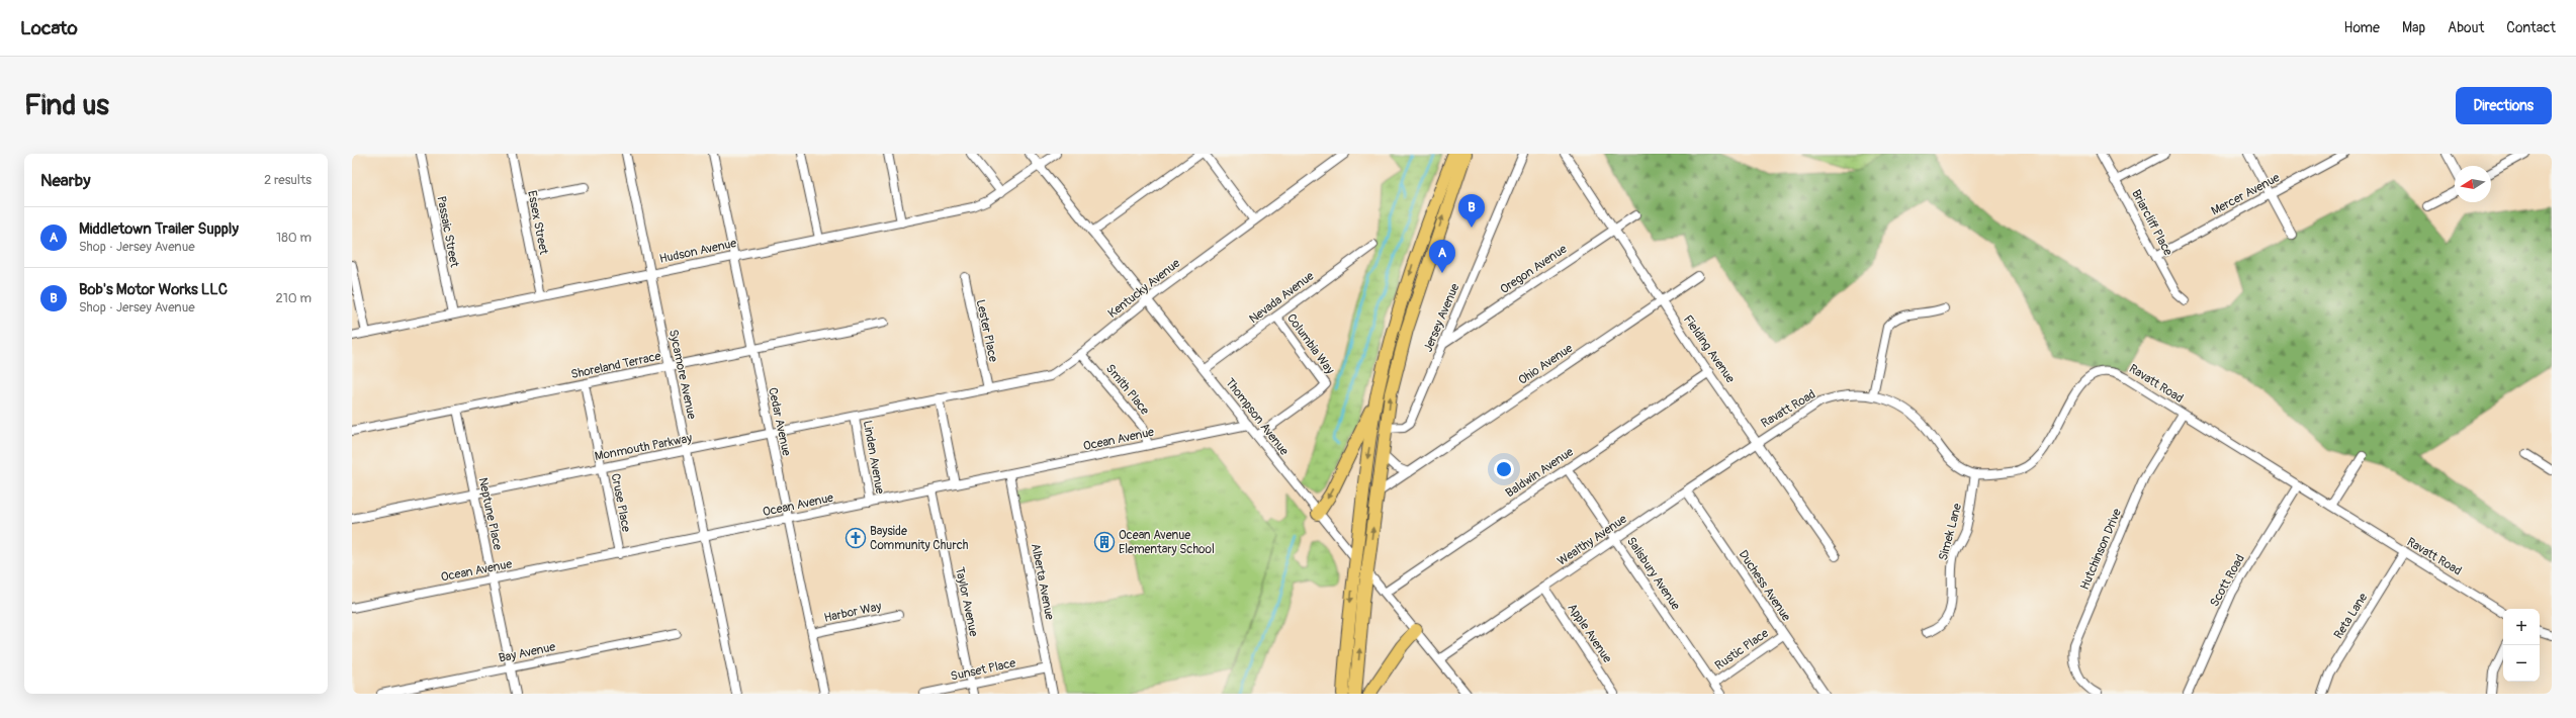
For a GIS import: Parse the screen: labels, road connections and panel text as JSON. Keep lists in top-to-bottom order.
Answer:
{
  "streets": {
    "street": [
      "Mercer Avenue",
      "Essex Street",
      "Briarcliff Place",
      "Passaic Street",
      "Hudson Avenue",
      "Oregon Avenue",
      "Kentucky Avenue",
      "Nevada Avenue",
      "Jersey Avenue",
      "Lester Place",
      "Columbia Way",
      "Fielding Avenue",
      "Ohio Avenue",
      "Shoreland Terrace",
      "Sycamore Avenue",
      "Ravatt Road",
      "Smith Place",
      "Thompson Avenue",
      "Cedar Avenue",
      "Ocean Avenue",
      "Monmouth Parkway",
      "Linden Avenue",
      "Baldwin Avenue",
      "Cruse Place",
      "Neptune Place",
      "Simek Lane",
      "Wealthy Avenue",
      "Hutchinson Drive",
      "Salisbury Avenue",
      "Scott Road",
      "Alberta Avenue",
      "Duchess Avenue",
      "Taylor Avenue",
      "Harbor Way",
      "Reta Lane",
      "Apple Avenue",
      "Rustic Place",
      "Bay Avenue",
      "Sunset Place"
    ]
  },
  "crossings": [
    ["Mercer Avenue", "Briarcliff Place"],
    ["Essex Street", "Hudson Avenue"],
    ["Passaic Street", "Hudson Avenue"],
    ["Hudson Avenue", "Sycamore Avenue"],
    ["Hudson Avenue", "Thompson Avenue"],
    ["Hudson Avenue", "Cedar Avenue"],
    ["Oregon Avenue", "Jersey Avenue"],
    ["Oregon Avenue", "Fielding Avenue"],
    ["Kentucky Avenue", "Lester Place"],
    ["Kentucky Avenue", "Smith Place"],
    ["Kentucky Avenue", "Thompson Avenue"],
    ["Kentucky Avenue", "Monmouth Parkway"],
    ["Nevada Avenue", "Columbia Way"],
    ["Nevada Avenue", "Thompson Avenue"],
    ["Columbia Way", "Thompson Avenue"],
    ["Fielding Avenue", "Ohio Avenue"],
    ["Fielding Avenue", "Ravatt Road"],
    ["Fielding Avenue", "Baldwin Avenue"],
    ["Fielding Avenue", "Wealthy Avenue"],
    ["Shoreland Terrace", "Sycamore Avenue"],
    ["Shoreland Terrace", "Cedar Avenue"],
    ["Shoreland Terrace", "Cruse Place"],
    ["Shoreland Terrace", "Neptune Place"],
    ["Sycamore Avenue", "Ocean Avenue"],
    ["Sycamore Avenue", "Monmouth Parkway"],
    ["Ravatt Road", "Simek Lane"],
    ["Ravatt Road", "Wealthy Avenue"],
    ["Ravatt Road", "Hutchinson Drive"],
    ["Ravatt Road", "Scott Road"],
    ["Ravatt Road", "Reta Lane"],
    ["Smith Place", "Ocean Avenue"],
    ["Thompson Avenue", "Ocean Avenue"],
    ["Thompson Avenue", "Baldwin Avenue"],
    ["Thompson Avenue", "Wealthy Avenue"],
    ["Cedar Avenue", "Ocean Avenue"],
    ["Cedar Avenue", "Monmouth Parkway"],
    ["Cedar Avenue", "Harbor Way"],
    ["Ocean Avenue", "Linden Avenue"],
    ["Ocean Avenue", "Cruse Place"],
    ["Ocean Avenue", "Neptune Place"],
    ["Ocean Avenue", "Alberta Avenue"],
    ["Ocean Avenue", "Taylor Avenue"],
    ["Monmouth Parkway", "Linden Avenue"],
    ["Monmouth Parkway", "Cruse Place"],
    ["Monmouth Parkway", "Neptune Place"],
    ["Baldwin Avenue", "Salisbury Avenue"],
    ["Neptune Place", "Bay Avenue"],
    ["Wealthy Avenue", "Salisbury Avenue"],
    ["Wealthy Avenue", "Duchess Avenue"],
    ["Wealthy Avenue", "Apple Avenue"],
    ["Salisbury Avenue", "Rustic Place"],
    ["Alberta Avenue", "Sunset Place"],
    ["Duchess Avenue", "Rustic Place"],
    ["Taylor Avenue", "Sunset Place"]
  ],
  "places": {
    "church": ["Bayside Community Church"],
    "building": ["Ocean Avenue Elementary School"]
  },
  "north": "left",
  "page": {
    "header": "Locato",
    "nav": [
      "Home",
      "Map",
      "About",
      "Contact"
    ],
    "buttons": "Directions",
    "title": "Find us",
    "heading": ["Nearby", "2 results"],
    "pins": ["B", "A"],
    "list": [
      {
        "mark": "A",
        "name": "Middletown Trailer Supply",
        "note": "Shop · Jersey Avenue",
        "value": "180 m"
      },
      {
        "mark": "B",
        "name": "Bob's Motor Works LLC",
        "note": "Shop · Jersey Avenue",
        "value": "210 m"
      }
    ],
    "map_buttons": ["+", "−"]
  }
}
